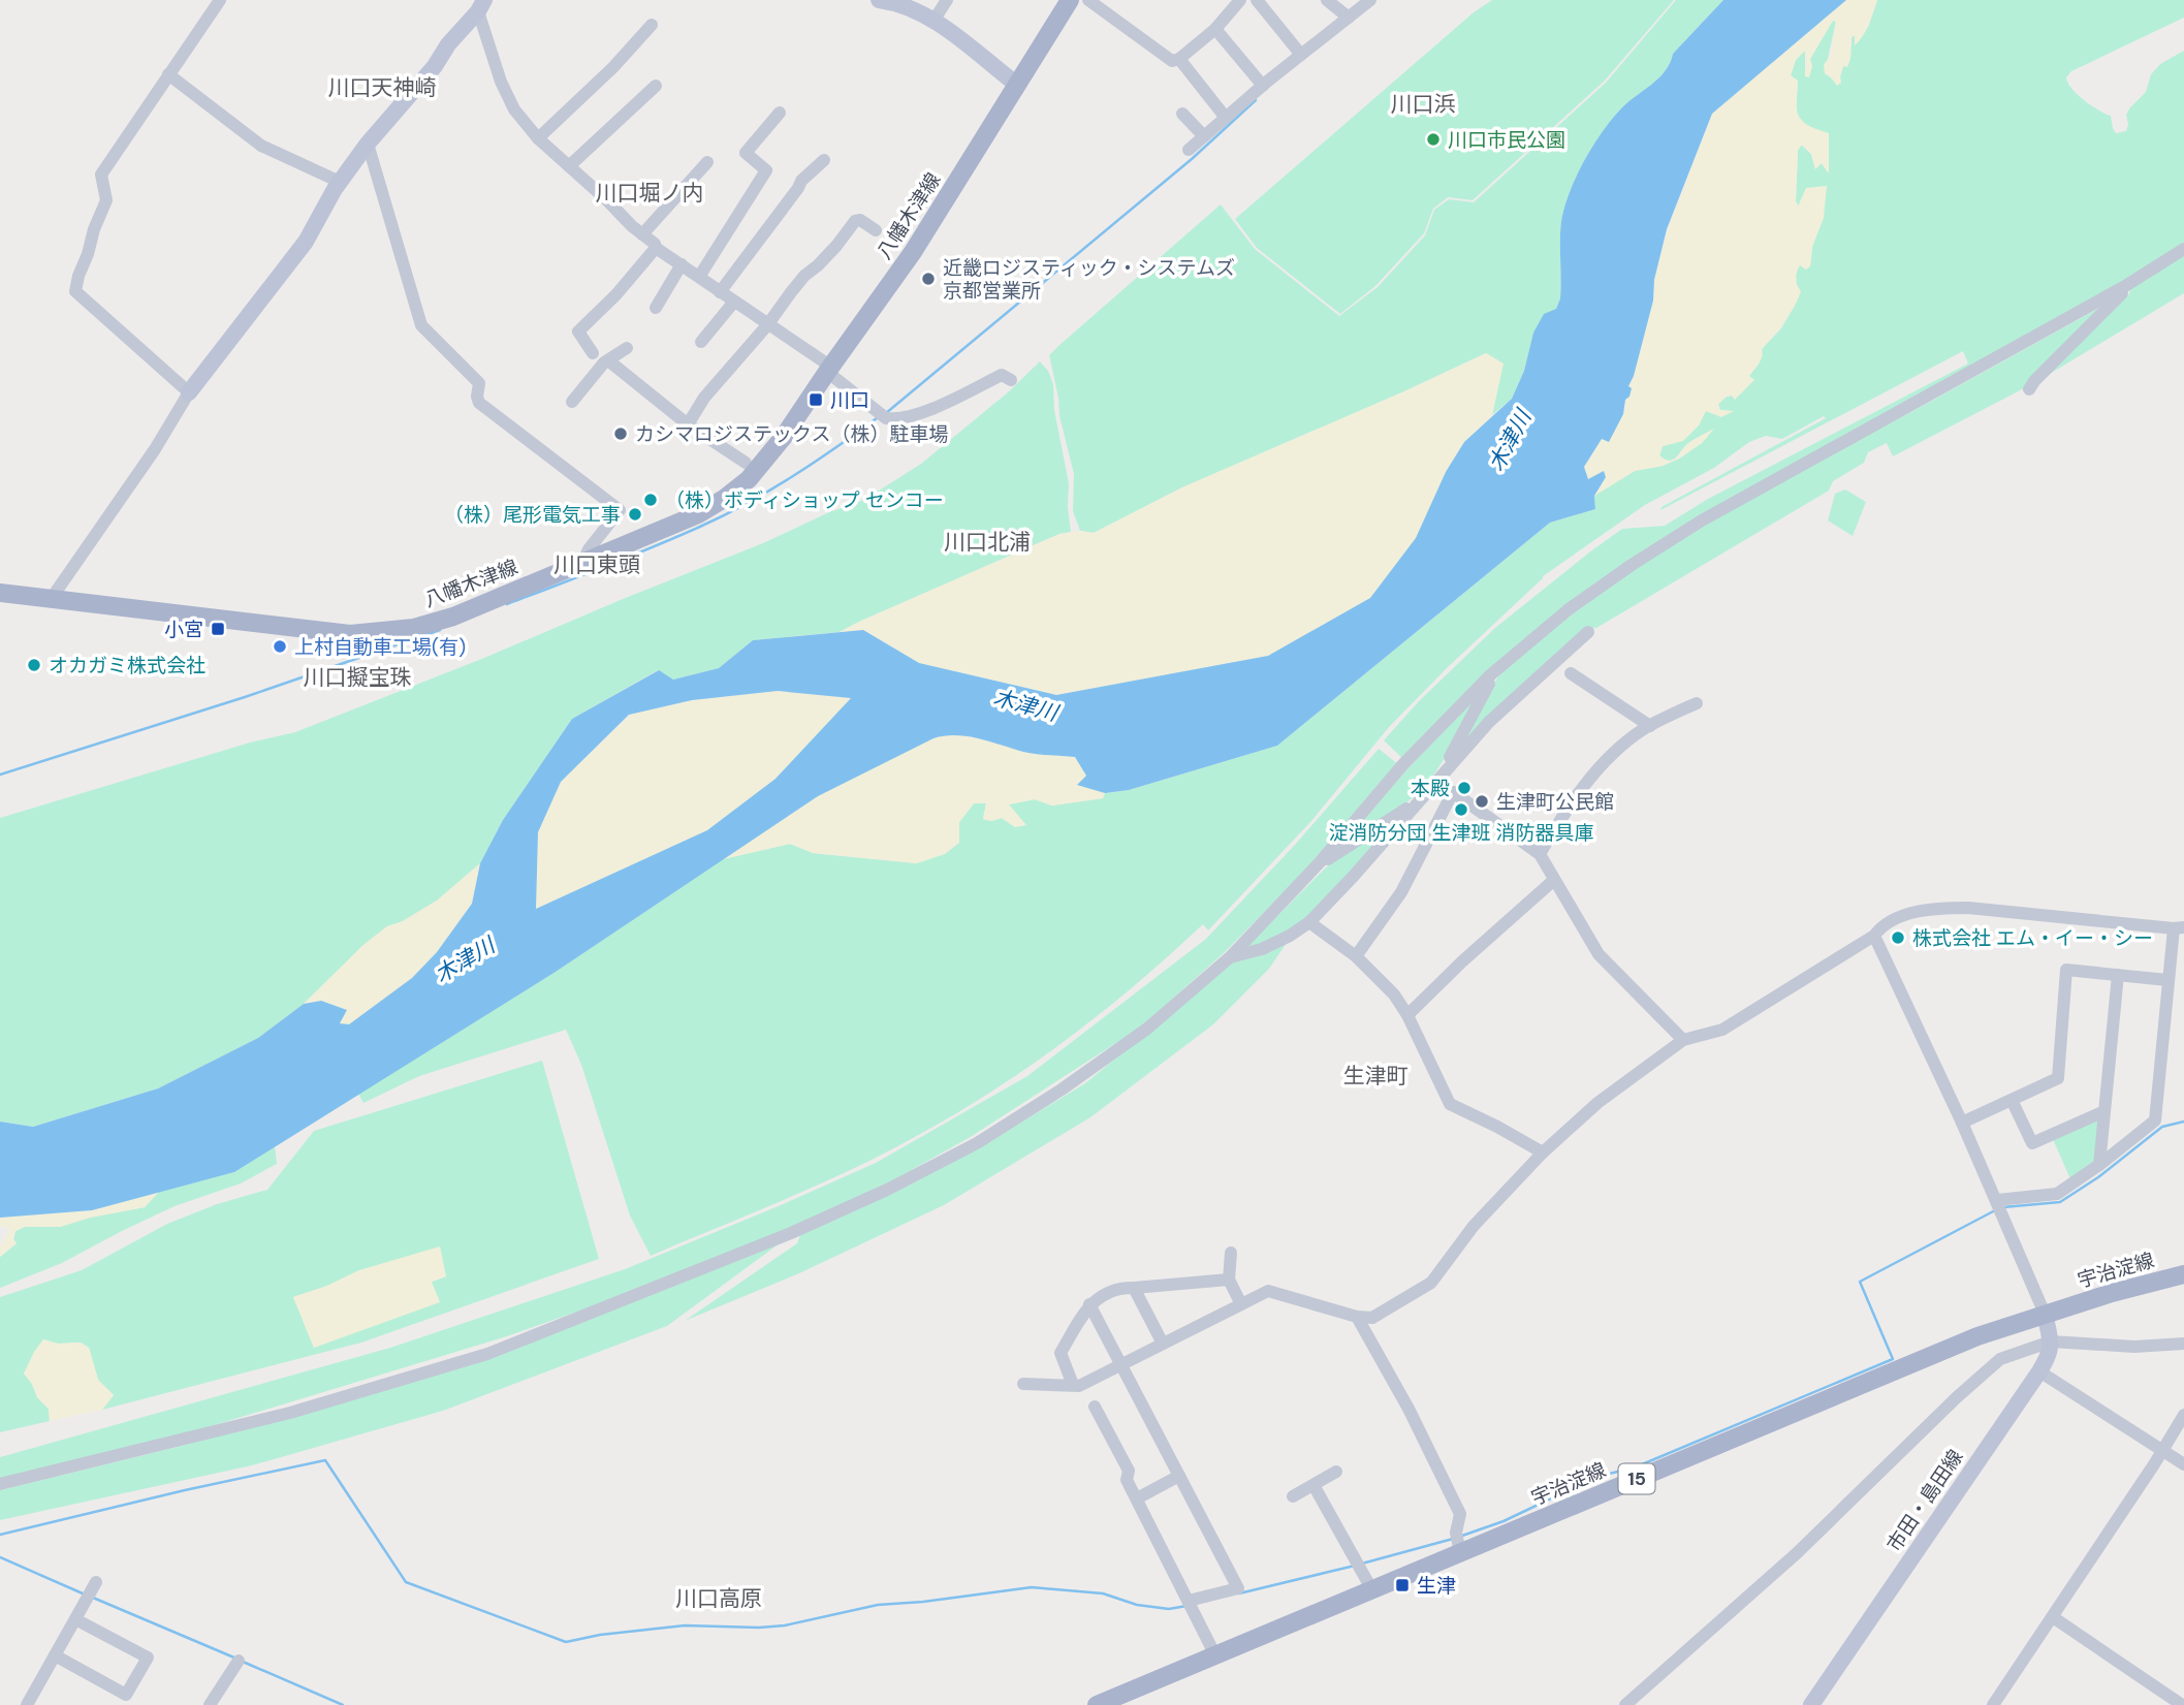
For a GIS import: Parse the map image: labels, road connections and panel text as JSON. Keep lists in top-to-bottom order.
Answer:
{
  "streets": {
    "main road": ["八幡木津線", "宇治淀線", "15"],
    "street": ["市田・島田線"]
  },
  "districts": [
    "川口天神崎",
    "川口浜",
    "川口堀ノ内",
    "川口北浦",
    "川口東頭",
    "川口擬宝珠",
    "生津町",
    "川口高原"
  ],
  "water": ["木津川"],
  "places": {
    "other": [
      "川口市民公園",
      "近畿ロジスティック・システムズ 京都営業所",
      "カシマロジステックス（株）駐車場",
      "（株）ボディショップ センコー",
      "（株）尾形電気工事",
      "上村自動車工場(有)",
      "オカガミ株式会社",
      "本殿",
      "生津町公民館",
      "淀消防分団 生津班 消防器具庫",
      "株式会社 エム・イー・シー"
    ],
    "transit": ["川口", "小宮", "生津"]
  }
}
